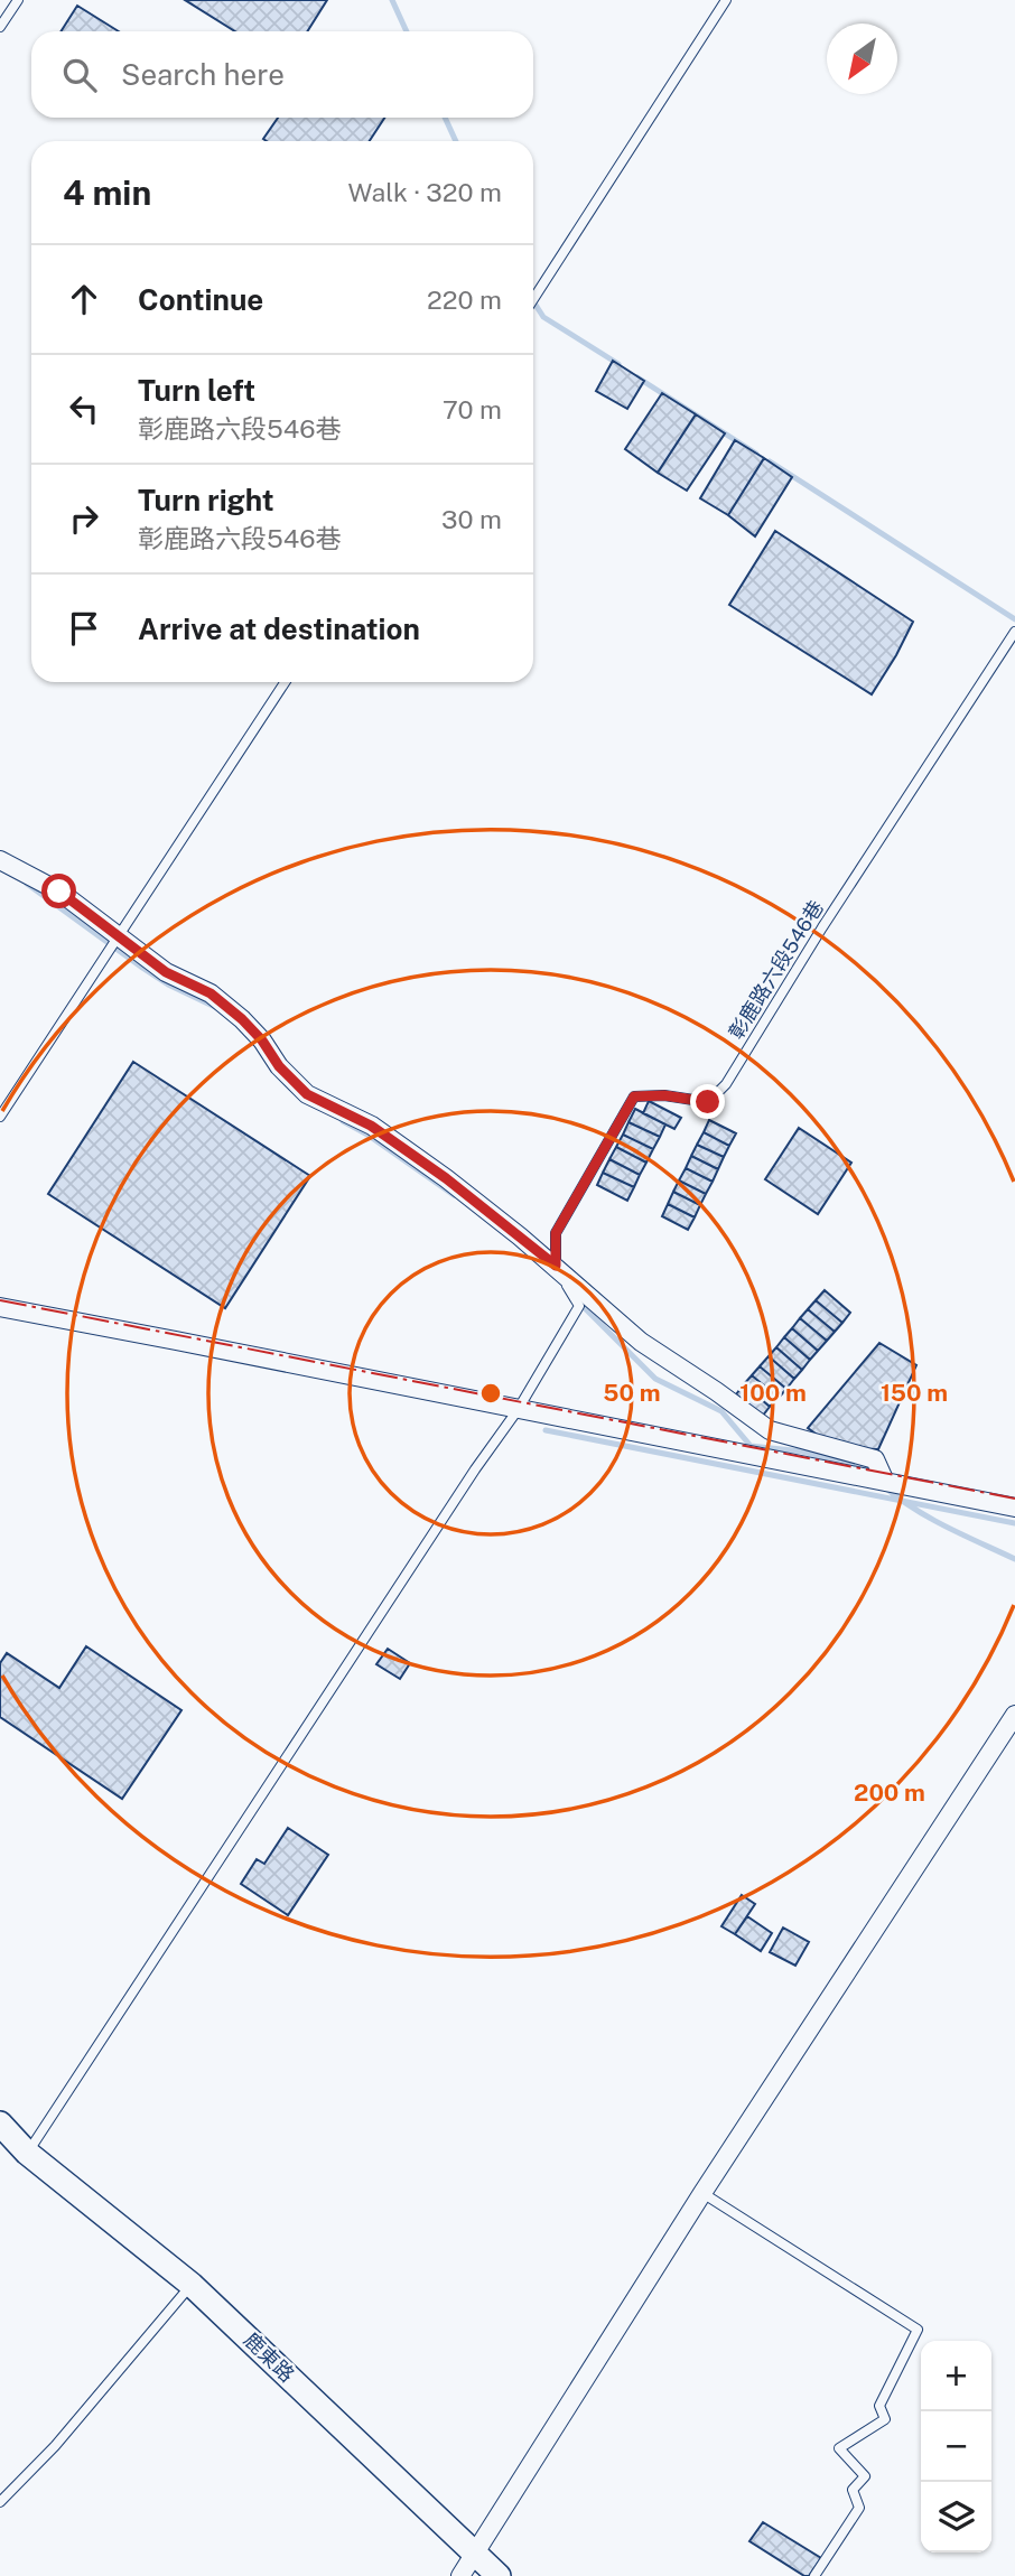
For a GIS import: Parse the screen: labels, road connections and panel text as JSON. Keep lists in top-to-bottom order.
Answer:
{
  "streets": {
    "street": ["鹿東路"],
    "lane": ["彰鹿路六段546巷"]
  },
  "north": "bottom left",
  "page": {
    "search": "Search here",
    "heading": ["4 min", "Walk · 320 m"],
    "list": [
      ["Continue", "220 m"],
      ["Turn left", "彰鹿路六段546巷", "70 m"],
      ["Turn right", "彰鹿路六段546巷", "30 m"],
      "Arrive at destination"
    ],
    "map_buttons": ["+", "−"]
  },
  "rings": [
    "50 m",
    "100 m",
    "150 m",
    "200 m"
  ]
}
